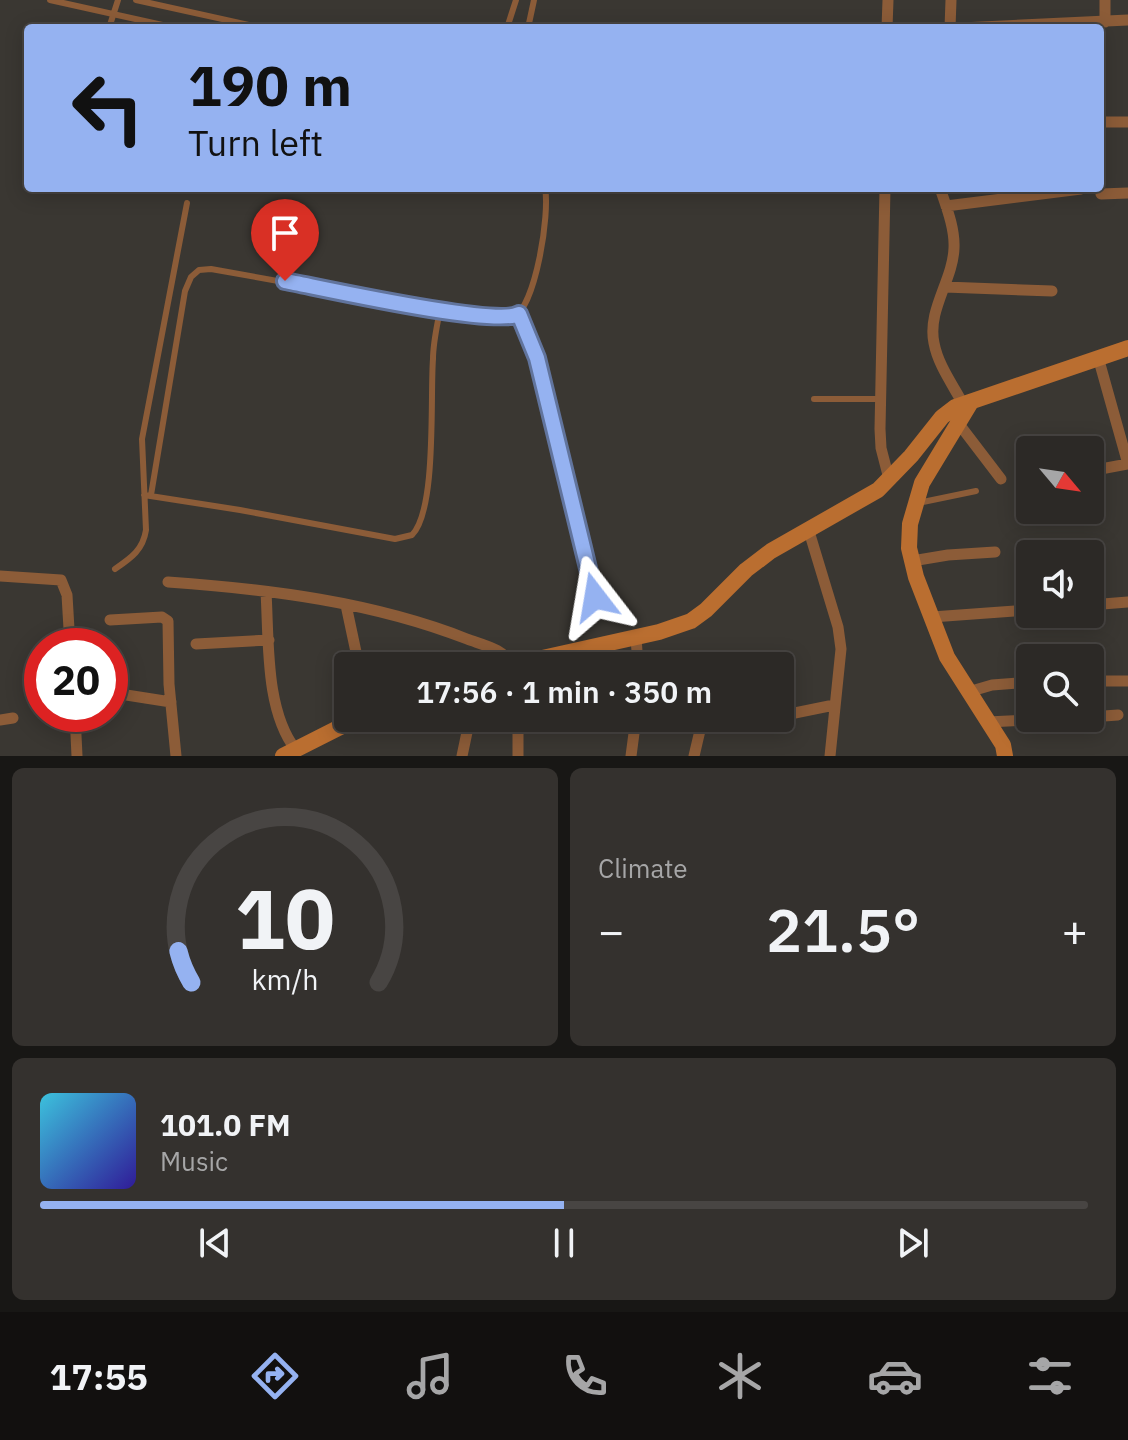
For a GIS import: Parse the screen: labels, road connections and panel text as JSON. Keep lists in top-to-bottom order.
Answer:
{
  "north": "bottom right",
  "page": {
    "turn": ["190 m", "Turn left"],
    "limit": "20",
    "trip": "17:56 · 1 min · 350 m",
    "tile": "Climate",
    "heat": ["−", "21.5°", "+"],
    "song": ["101.0 FM", "Music"],
    "tabs": "17:55",
    "gauge": ["10", "km/h"]
  }
}
